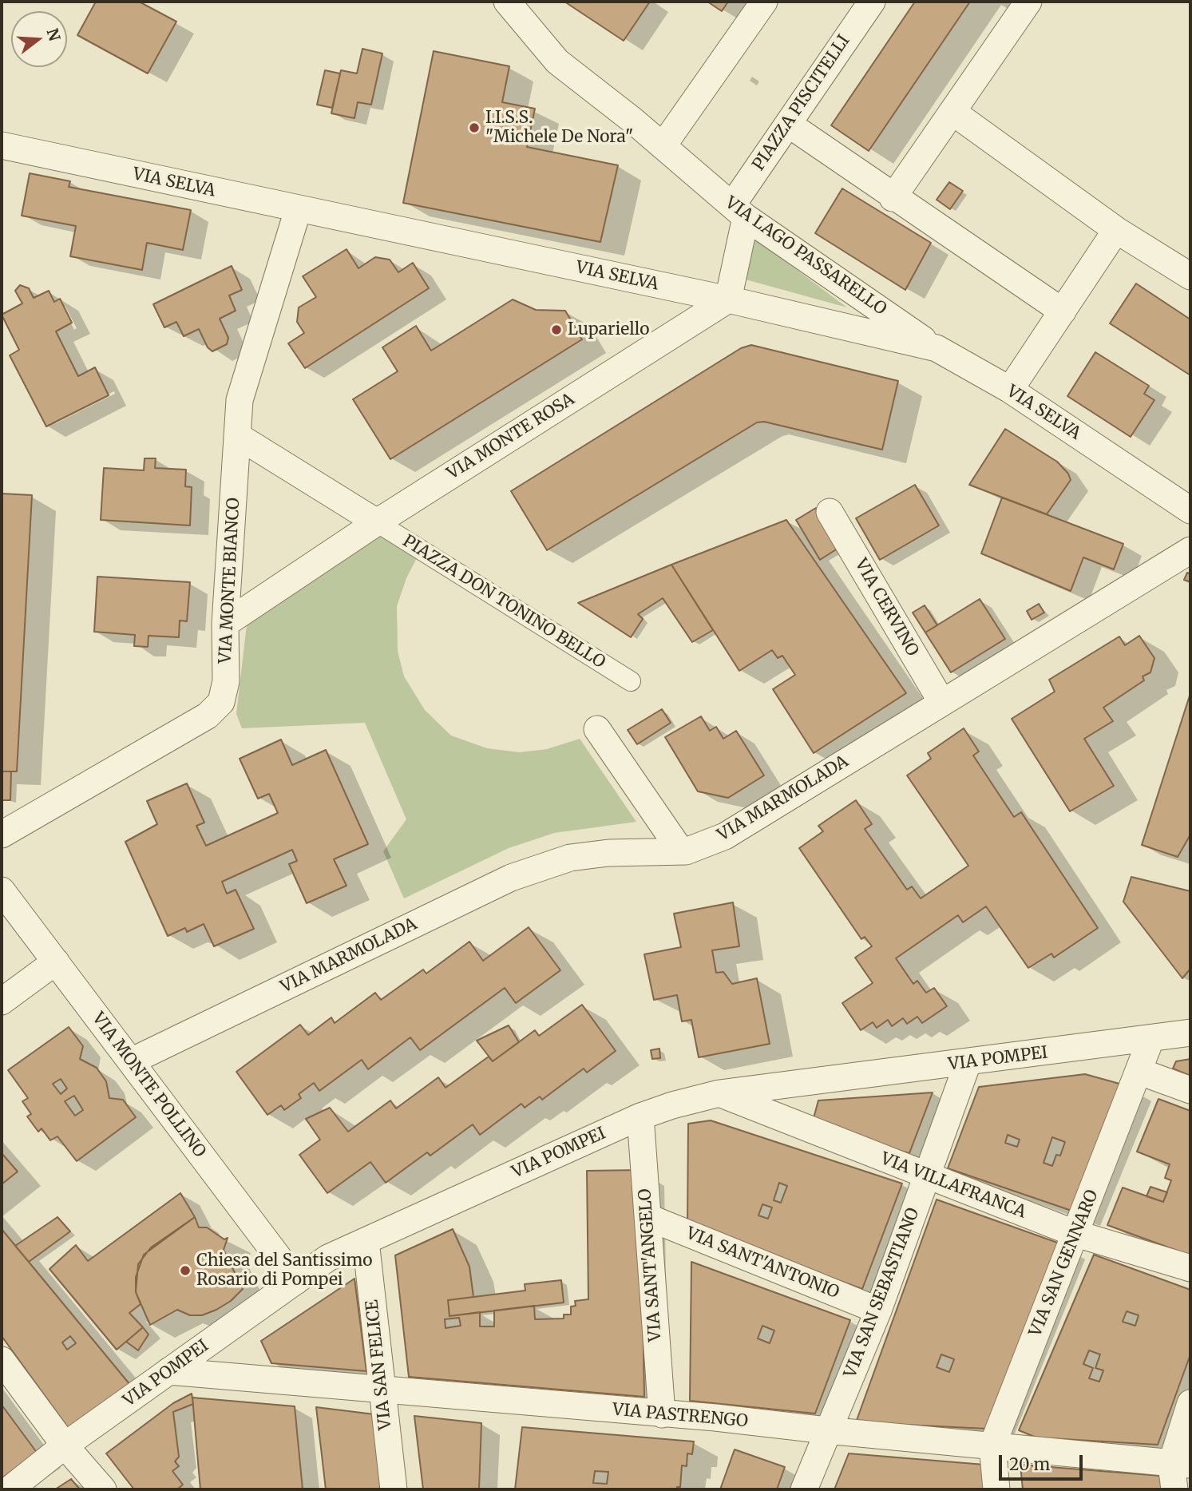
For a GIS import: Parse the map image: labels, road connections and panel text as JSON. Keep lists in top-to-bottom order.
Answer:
{
  "streets": {
    "street": [
      "PIAZZA PISCITELLI",
      "VIA SELVA",
      "VIA LAGO PASSARELLO",
      "VIA MONTE ROSA",
      "VIA MONTE BIANCO",
      "PIAZZA DON TONINO BELLO",
      "VIA CERVINO",
      "VIA MARMOLADA",
      "VIA POMPEI",
      "VIA MONTE POLLINO",
      "VIA VILLAFRANCA",
      "VIA SANT'ANTONIO",
      "VIA SAN GENNARO",
      "VIA SANT'ANGELO",
      "VIA SAN SEBASTIANO",
      "VIA SAN FELICE",
      "VIA PASTRENGO"
    ]
  },
  "crossings": [
    ["PIAZZA PISCITELLI", "VIA LAGO PASSARELLO"],
    ["VIA SELVA", "VIA LAGO PASSARELLO"],
    ["VIA SELVA", "VIA MONTE ROSA"],
    ["VIA SELVA", "VIA MONTE BIANCO"],
    ["VIA MONTE ROSA", "VIA MONTE BIANCO"],
    ["VIA MONTE ROSA", "PIAZZA DON TONINO BELLO"],
    ["VIA CERVINO", "VIA MARMOLADA"],
    ["VIA MARMOLADA", "VIA MONTE POLLINO"],
    ["VIA POMPEI", "VIA MONTE POLLINO"],
    ["VIA POMPEI", "VIA VILLAFRANCA"],
    ["VIA POMPEI", "VIA SAN GENNARO"],
    ["VIA POMPEI", "VIA SANT'ANGELO"],
    ["VIA POMPEI", "VIA SAN SEBASTIANO"],
    ["VIA POMPEI", "VIA SAN FELICE"],
    ["VIA POMPEI", "VIA PASTRENGO"],
    ["VIA VILLAFRANCA", "VIA SAN GENNARO"],
    ["VIA VILLAFRANCA", "VIA SAN SEBASTIANO"],
    ["VIA SANT'ANTONIO", "VIA SANT'ANGELO"],
    ["VIA SANT'ANTONIO", "VIA SAN SEBASTIANO"],
    ["VIA SAN GENNARO", "VIA PASTRENGO"],
    ["VIA SANT'ANGELO", "VIA PASTRENGO"],
    ["VIA SAN SEBASTIANO", "VIA PASTRENGO"],
    ["VIA SAN FELICE", "VIA PASTRENGO"]
  ],
  "places": ["I.I.S.S. \"Michele De Nora\"", "Lupariello", "Chiesa del Santissimo Rosario di Pompei"],
  "scale_bar": "20 m",
  "north": "right"
}
